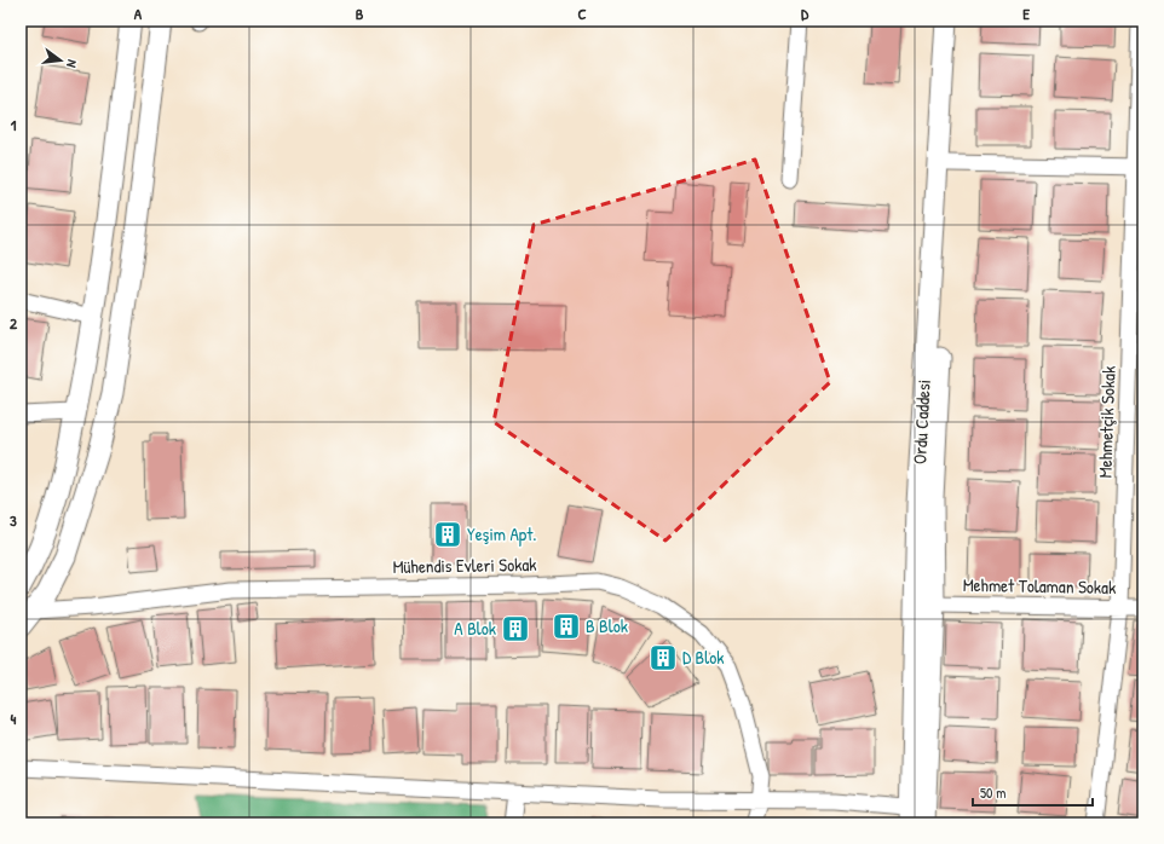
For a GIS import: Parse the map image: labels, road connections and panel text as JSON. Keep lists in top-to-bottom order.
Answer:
{
  "streets": {
    "main road": ["Ordu Caddesi"],
    "street": ["Mehmetçik Sokak", "Mühendis Evleri Sokak", "Mehmet Tolaman Sokak"]
  },
  "crossings": [
    ["Ordu Caddesi", "Mehmet Tolaman Sokak"],
    ["Mehmetçik Sokak", "Mehmet Tolaman Sokak"]
  ],
  "places": {
    "building": [
      "Yeşim Apt.",
      "B Blok",
      "A Blok",
      "D Blok"
    ]
  },
  "scale_bar": "50 m",
  "north": "right",
  "grid": {
    "columns": [
      "A",
      "B",
      "C",
      "D",
      "E"
    ],
    "rows": [
      "1",
      "2",
      "3",
      "4"
    ]
  }
}
